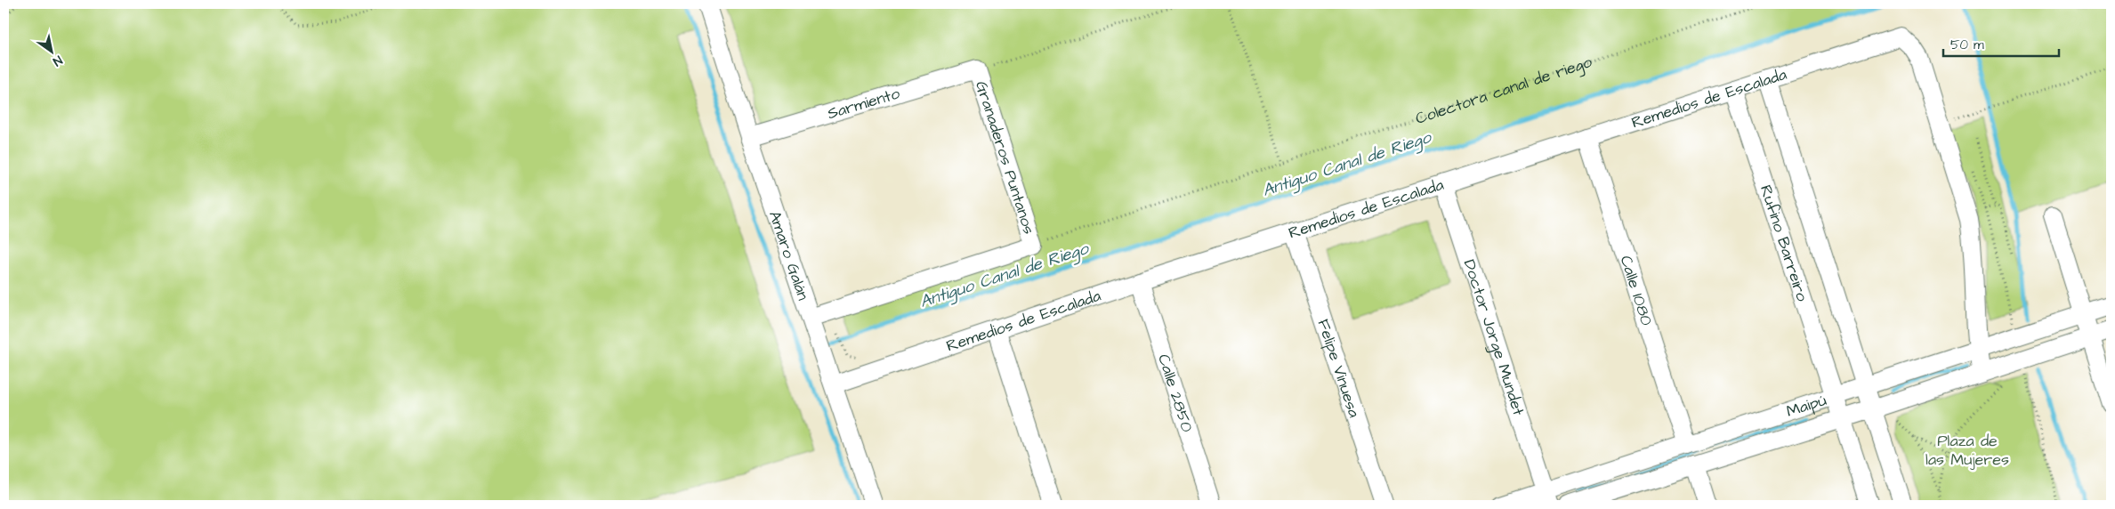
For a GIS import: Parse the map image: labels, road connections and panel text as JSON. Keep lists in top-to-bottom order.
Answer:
{
  "streets": {
    "street": [
      "Remedios de Escalada",
      "Sarmiento",
      "Granaderos Puntanos",
      "Rufino Barreiro",
      "Amaro Galán",
      "Calle 1080",
      "Doctor Jorge Mundet",
      "Felipe Vinuesa",
      "Calle 2850",
      "Maipú"
    ],
    "path": ["Colectora canal de riego"]
  },
  "crossings": [
    ["Colectora canal de riego", "Granaderos Puntanos"],
    ["Remedios de Escalada", "Rufino Barreiro"],
    ["Remedios de Escalada", "Amaro Galán"],
    ["Remedios de Escalada", "Calle 1080"],
    ["Remedios de Escalada", "Doctor Jorge Mundet"],
    ["Remedios de Escalada", "Felipe Vinuesa"],
    ["Remedios de Escalada", "Calle 2850"],
    ["Remedios de Escalada", "Maipú"],
    ["Sarmiento", "Granaderos Puntanos"],
    ["Sarmiento", "Amaro Galán"],
    ["Rufino Barreiro", "Maipú"],
    ["Calle 1080", "Maipú"],
    ["Doctor Jorge Mundet", "Maipú"]
  ],
  "water": ["Antiguo Canal de Riego"],
  "parks": ["Plaza de las Mujeres"],
  "scale_bar": "50 m",
  "north": "bottom right"
}
